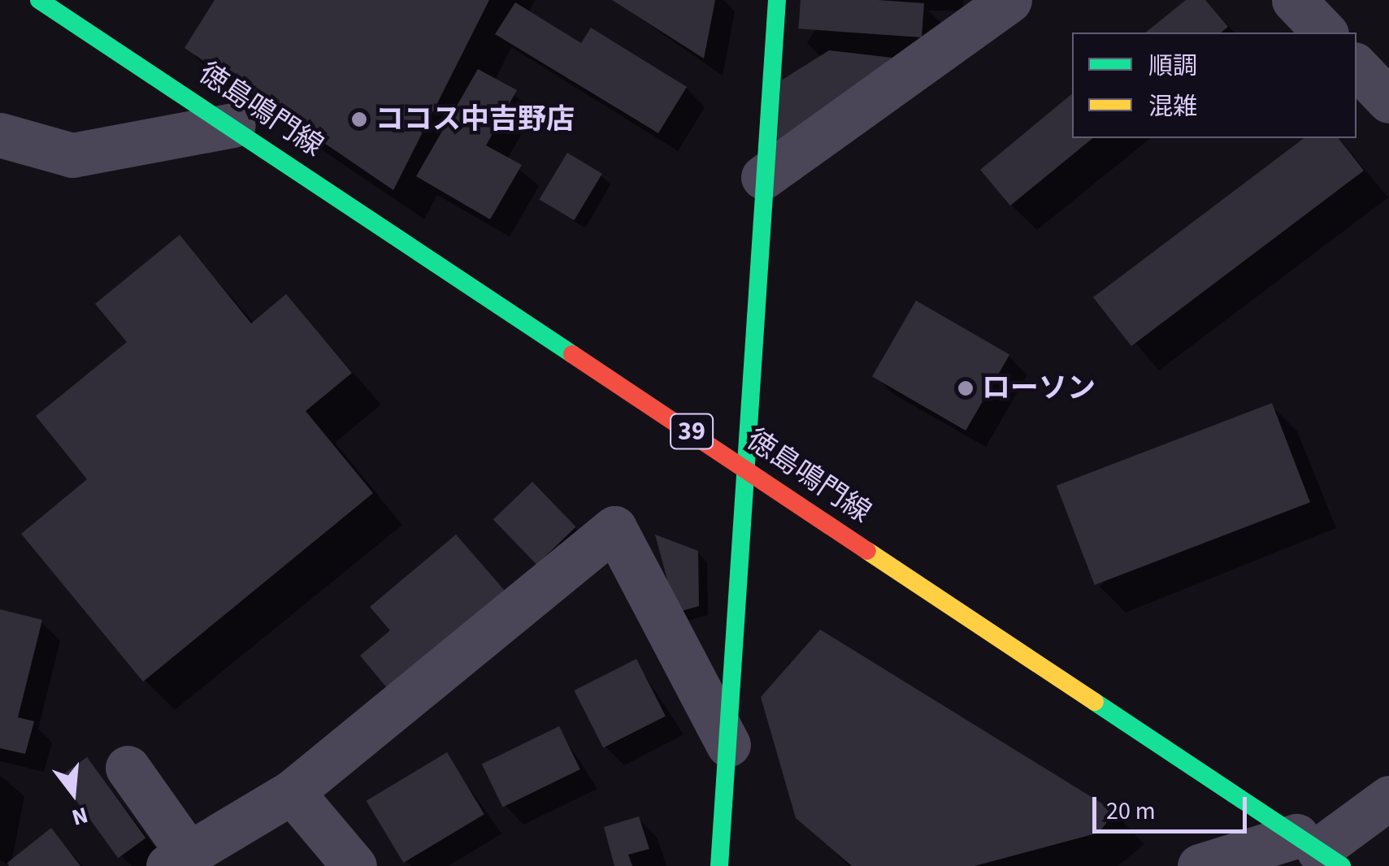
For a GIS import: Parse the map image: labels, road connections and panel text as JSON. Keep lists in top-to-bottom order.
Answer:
{
  "streets": {
    "main road": ["徳島鳴門線", "39"]
  },
  "places": ["ココス中吉野店", "ローソン"],
  "legend": ["順調", "混雑"],
  "scale_bar": "20 m",
  "north": "bottom"
}
